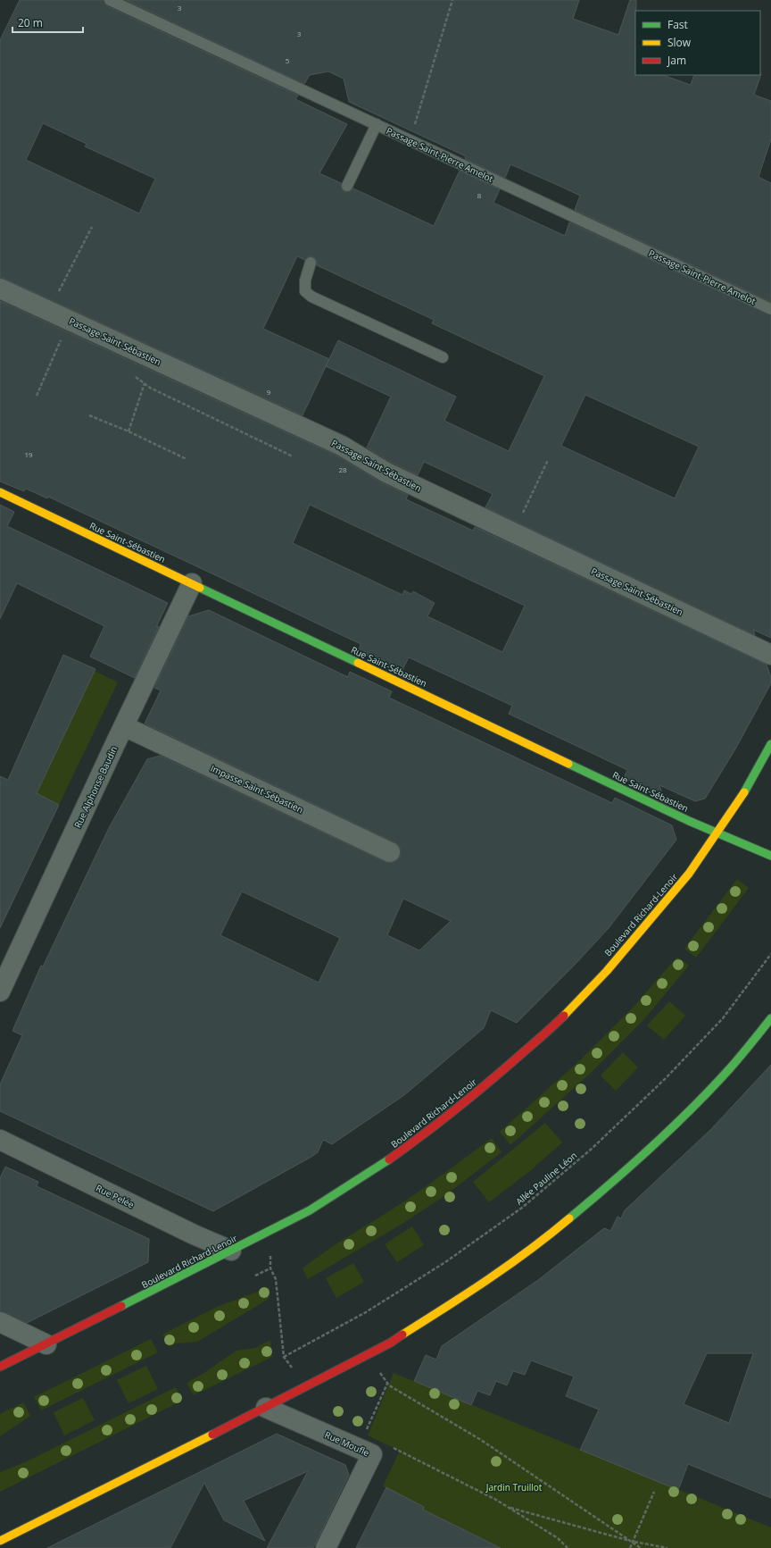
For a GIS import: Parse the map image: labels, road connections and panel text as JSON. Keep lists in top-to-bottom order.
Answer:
{
  "streets": {
    "street": [
      "Passage Saint-Sébastien",
      "Rue Saint-Sébastien",
      "Rue Alphonse Baudin",
      "Impasse Saint-Sébastien",
      "Boulevard Richard-Lenoir",
      "Rue Pelée",
      "Rue Moufle"
    ],
    "lane": ["Passage Saint-Pierre Amelot"],
    "path": ["Allée Pauline Léon"]
  },
  "crossings": [
    ["Rue Saint-Sébastien", "Rue Alphonse Baudin"],
    ["Rue Saint-Sébastien", "Boulevard Richard-Lenoir"],
    ["Rue Alphonse Baudin", "Impasse Saint-Sébastien"],
    ["Boulevard Richard-Lenoir", "Rue Pelée"]
  ],
  "parks": ["Jardin Truillot"],
  "house_numbers": [
    "3",
    "3",
    "5",
    "8",
    "9",
    "19",
    "28"
  ],
  "legend": ["Fast", "Slow", "Jam"],
  "scale_bar": "20 m"
}
